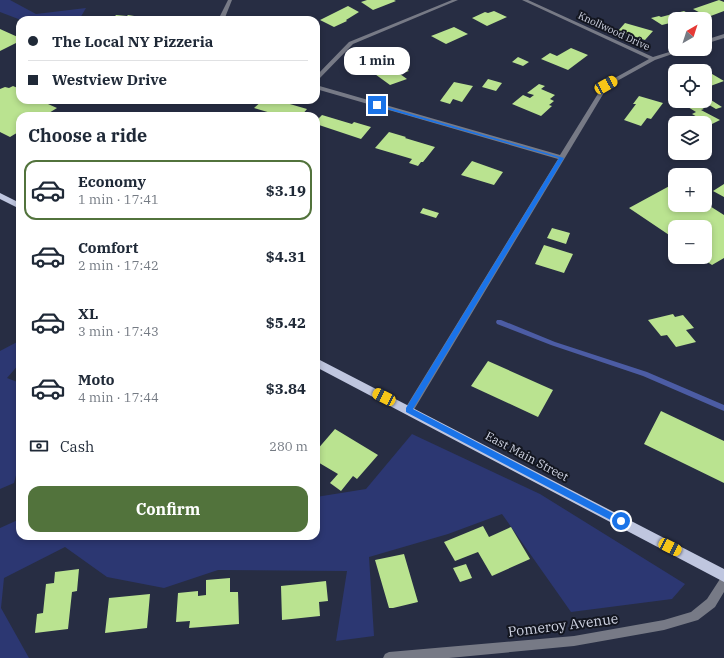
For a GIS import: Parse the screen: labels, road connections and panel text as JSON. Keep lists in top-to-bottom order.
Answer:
{
  "streets": {
    "main road": ["East Main Street"],
    "street": ["Knollwood Drive", "Pomeroy Avenue"]
  },
  "north": "top right",
  "page": {
    "map_buttons": ["+", "−"],
    "banner": ["The Local NY Pizzeria", "Westview Drive"],
    "bubble": "1 min",
    "heading": "Choose a ride",
    "list": [
      {
        "name": "Economy",
        "note": "1 min · 17:41",
        "value": "$3.19"
      },
      {
        "name": "Comfort",
        "note": "2 min · 17:42",
        "value": "$4.31"
      },
      {
        "name": "XL",
        "note": "3 min · 17:43",
        "value": "$5.42"
      },
      {
        "name": "Moto",
        "note": "4 min · 17:44",
        "value": "$3.84"
      }
    ],
    "pay": ["Cash", "280 m"],
    "buttons": "Confirm"
  }
}
